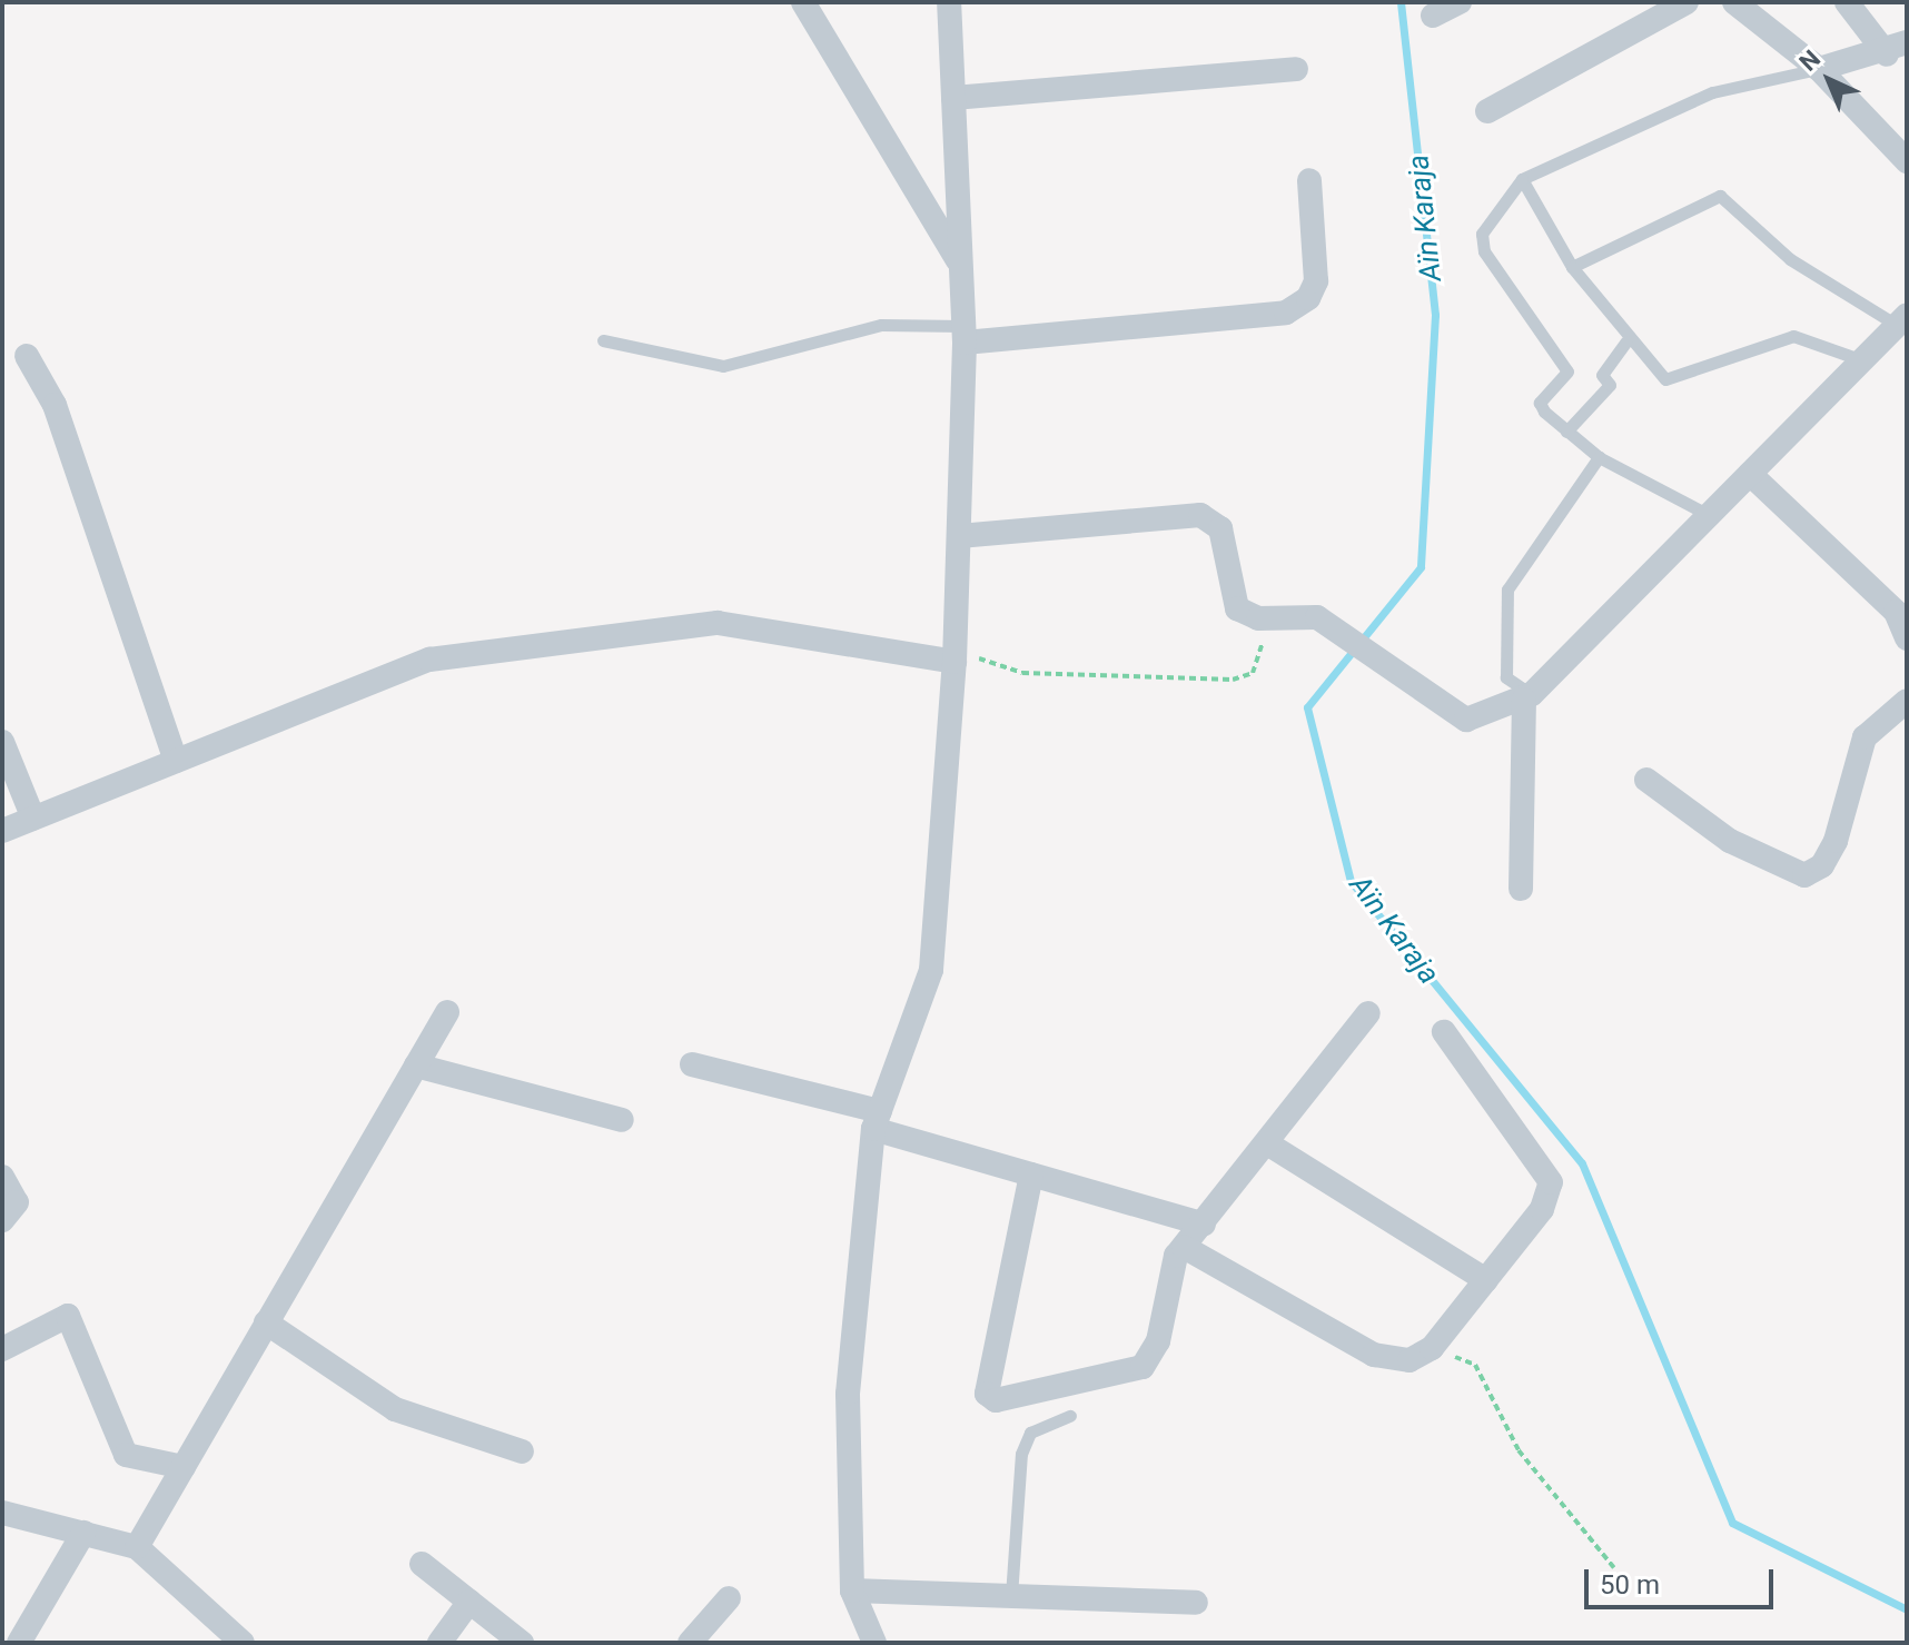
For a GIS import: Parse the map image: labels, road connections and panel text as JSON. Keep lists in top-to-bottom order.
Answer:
{
  "water": ["Aïn Karaja"],
  "scale_bar": "50 m",
  "north": "top left"
}
